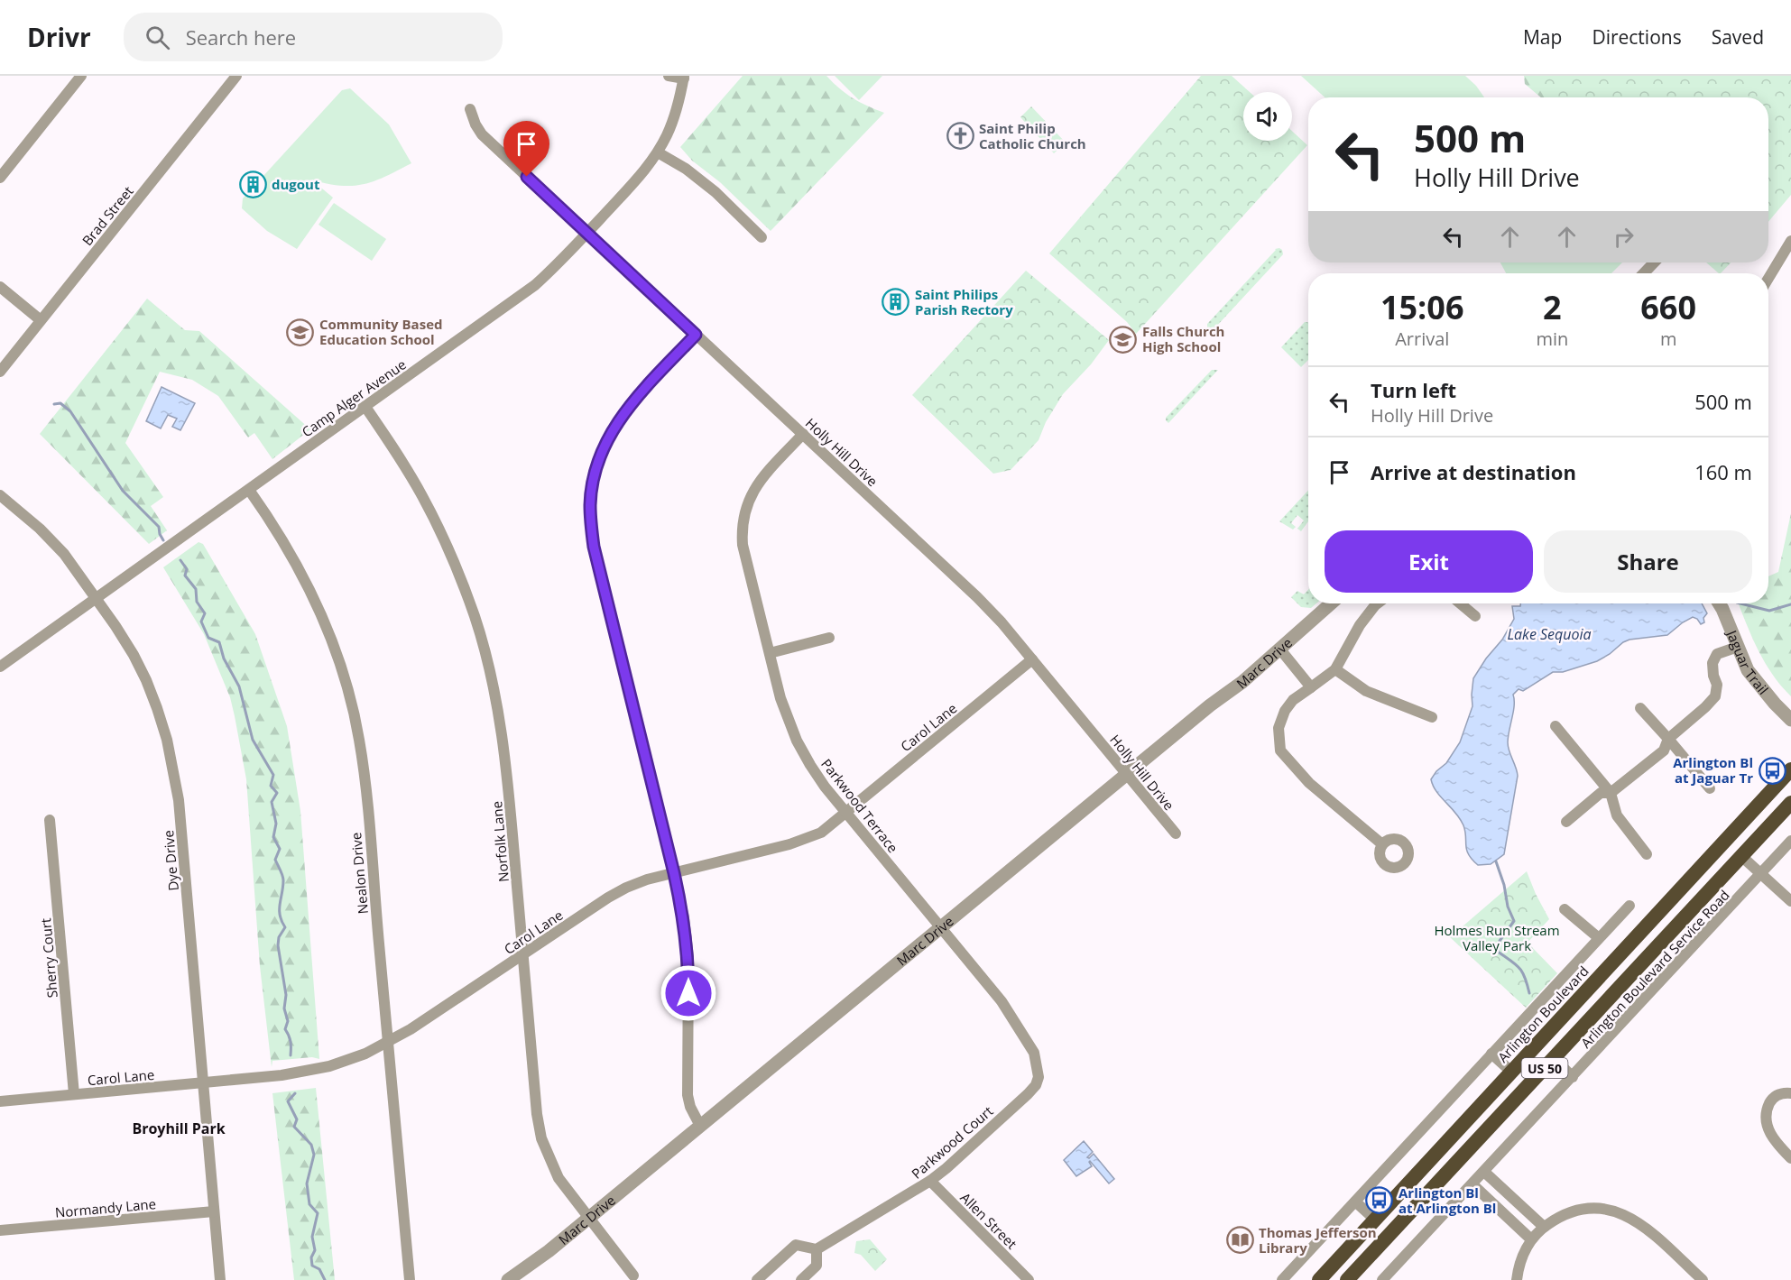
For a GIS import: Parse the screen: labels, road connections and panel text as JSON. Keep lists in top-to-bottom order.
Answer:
{
  "streets": {
    "highway": ["Arlington Boulevard", "US 50"],
    "street": [
      "Brad Street",
      "Camp Alger Avenue",
      "Holly Hill Drive",
      "Jaguar Trail",
      "Marc Drive",
      "Carol Lane",
      "Parkwood Terrace",
      "Norfolk Lane",
      "Dye Drive",
      "Nealon Drive",
      "Sherry Court",
      "Arlington Boulevard Service Road",
      "Parkwood Court",
      "Normandy Lane",
      "Allen Street"
    ]
  },
  "crossings": [
    ["Camp Alger Avenue", "Holly Hill Drive"],
    ["Camp Alger Avenue", "Norfolk Lane"],
    ["Camp Alger Avenue", "Dye Drive"],
    ["Camp Alger Avenue", "Nealon Drive"],
    ["Holly Hill Drive", "Marc Drive"],
    ["Holly Hill Drive", "Carol Lane"],
    ["Holly Hill Drive", "Parkwood Terrace"],
    ["Marc Drive", "Parkwood Terrace"],
    ["Marc Drive", "Norfolk Lane"],
    ["Carol Lane", "Parkwood Terrace"],
    ["Carol Lane", "Norfolk Lane"],
    ["Carol Lane", "Dye Drive"],
    ["Carol Lane", "Nealon Drive"],
    ["Carol Lane", "Sherry Court"],
    ["Parkwood Terrace", "Parkwood Court"],
    ["Dye Drive", "Normandy Lane"],
    ["Parkwood Court", "Allen Street"]
  ],
  "districts": ["Broyhill Park"],
  "water": ["Lake Sequoia"],
  "parks": ["Holmes Run Stream Valley Park"],
  "places": {
    "church": ["Saint Philip Catholic Church"],
    "building": ["dugout", "Saint Philips Parish Rectory"],
    "school or university": ["Community Based Education School", "Falls Church High School"],
    "bus stop": ["Arlington Bl at Jaguar Tr", "Arlington Bl at Arlington Bl"],
    "library": ["Thomas Jefferson Library"]
  },
  "page": {
    "header": "Drivr",
    "search": "Search here",
    "nav": ["Map", "Directions", "Saved"],
    "turn": ["500 m", "Holly Hill Drive"],
    "eta": [
      "15:06",
      "Arrival",
      "2",
      "min",
      "660",
      "m"
    ],
    "list": [
      {
        "name": "Turn left",
        "note": "Holly Hill Drive",
        "value": "500 m"
      },
      {
        "name": "Arrive at destination",
        "value": "160 m"
      }
    ],
    "buttons": ["Exit", "Share"]
  }
}
